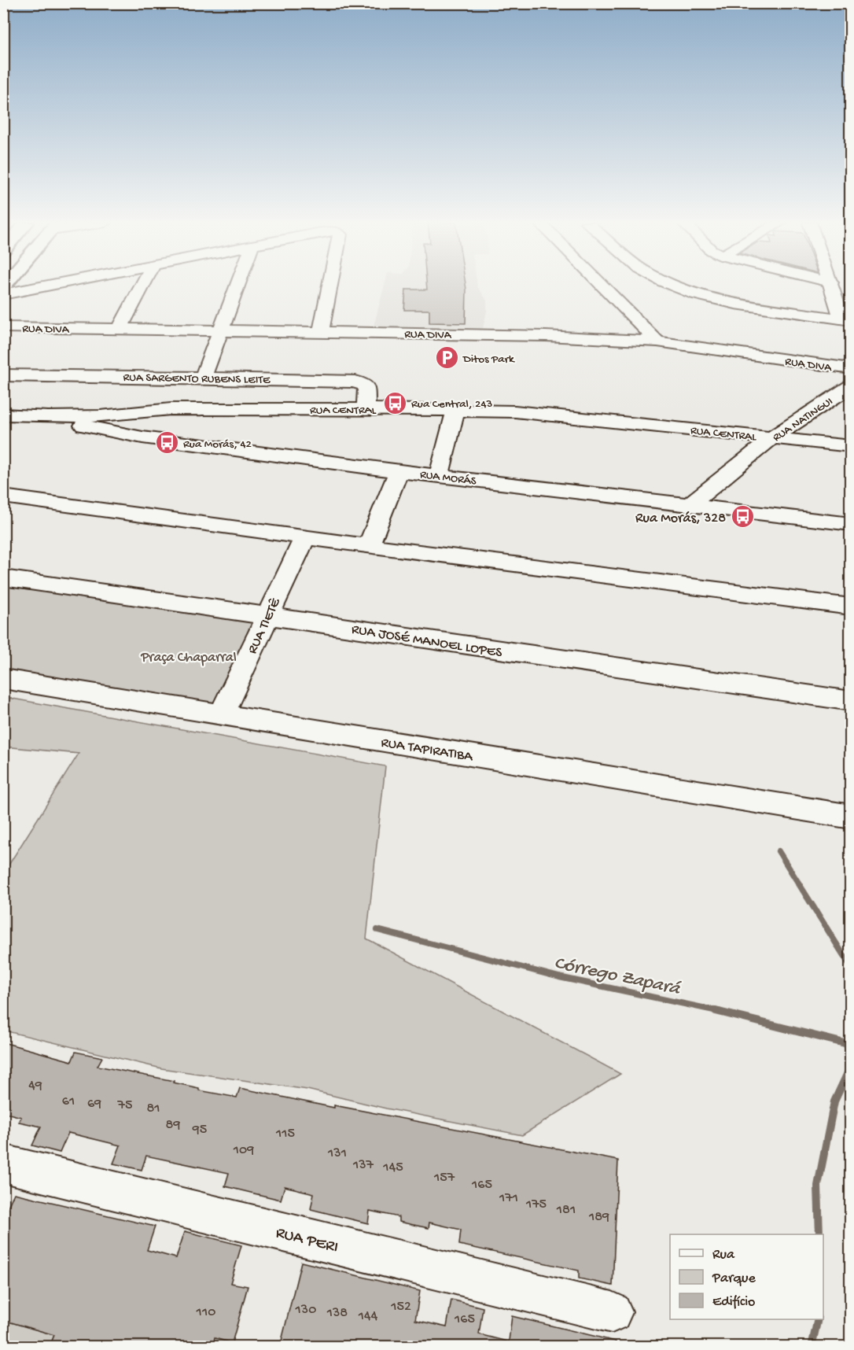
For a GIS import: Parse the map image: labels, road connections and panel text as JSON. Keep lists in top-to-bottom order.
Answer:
{
  "streets": {
    "street": [
      "RUA DIVA",
      "RUA SARGENTO RUBENS LEITE",
      "RUA CENTRAL",
      "RUA NATINGUI",
      "RUA MORÁS",
      "RUA TIETÊ",
      "RUA JOSÉ MANOEL LOPES",
      "RUA TAPIRATIBA",
      "RUA PERI"
    ]
  },
  "crossings": [
    ["RUA SARGENTO RUBENS LEITE", "RUA CENTRAL"],
    ["RUA CENTRAL", "RUA NATINGUI"],
    ["RUA CENTRAL", "RUA MORÁS"],
    ["RUA NATINGUI", "RUA MORÁS"],
    ["RUA TIETÊ", "RUA JOSÉ MANOEL LOPES"],
    ["RUA TIETÊ", "RUA TAPIRATIBA"]
  ],
  "water": ["Córrego Zapará"],
  "parks": ["Praça Chaparral"],
  "places": {
    "parking": ["Ditos Park"],
    "bus stop": ["Rua Central, 243", "Rua Morás, 42", "Rua Morás, 328"]
  },
  "house_numbers": [
    "49",
    "61",
    "69",
    "75",
    "81",
    "89",
    "95",
    "115",
    "109",
    "131",
    "137",
    "145",
    "157",
    "165",
    "171",
    "175",
    "181",
    "189",
    "152",
    "130",
    "110",
    "138",
    "144",
    "165"
  ],
  "legend": ["Rua", "Parque", "Edifício"]
}
